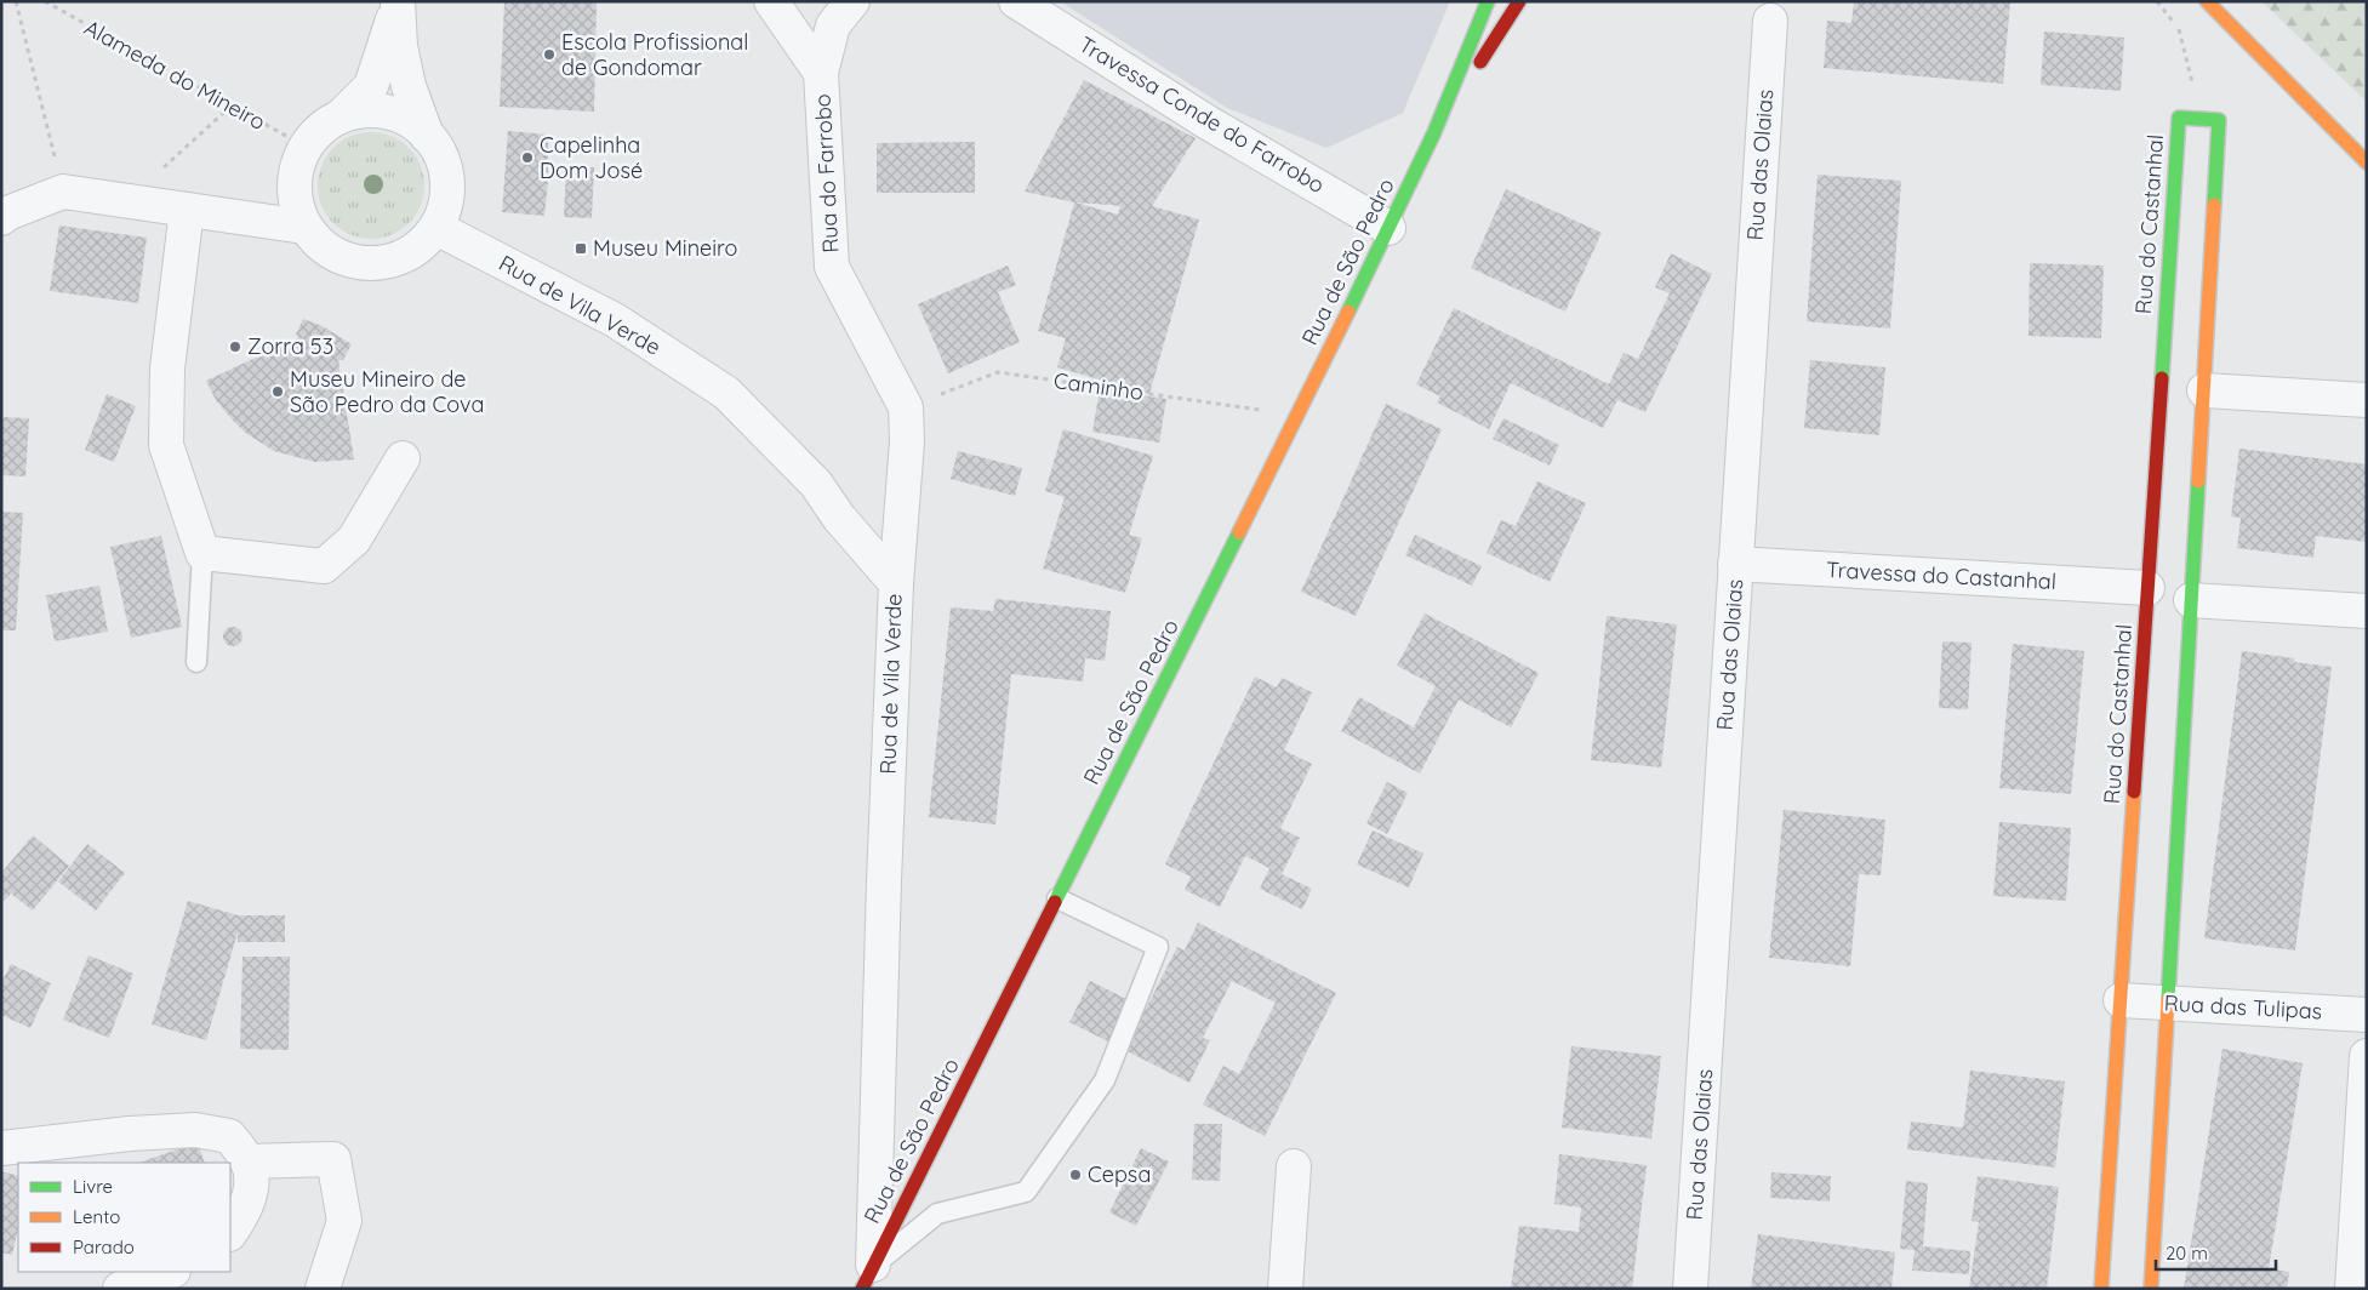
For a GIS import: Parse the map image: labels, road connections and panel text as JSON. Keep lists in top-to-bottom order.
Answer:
{
  "streets": {
    "street": [
      "Travessa Conde do Farrobo",
      "Rua das Olaias",
      "Rua do Farrobo",
      "Rua do Castanhal",
      "Rua de São Pedro",
      "Rua de Vila Verde",
      "Travessa do Castanhal",
      "Rua das Tulipas"
    ],
    "path": ["Alameda do Mineiro", "Caminho"]
  },
  "crossings": [
    ["Alameda do Mineiro", "Rua de Vila Verde"],
    ["Travessa Conde do Farrobo", "Rua de São Pedro"],
    ["Rua das Olaias", "Travessa do Castanhal"],
    ["Rua do Farrobo", "Rua de Vila Verde"],
    ["Rua do Farrobo", "Caminho"],
    ["Rua do Castanhal", "Travessa do Castanhal"],
    ["Rua do Castanhal", "Rua das Tulipas"],
    ["Rua de São Pedro", "Rua de Vila Verde"],
    ["Rua de São Pedro", "Caminho"]
  ],
  "places": {
    "other": [
      "Escola Profissional de Gondomar",
      "Capelinha Dom José",
      "Zorra 53",
      "Museu Mineiro de São Pedro da Cova",
      "Cepsa"
    ],
    "transit": ["Museu Mineiro"]
  },
  "legend": ["Livre", "Lento", "Parado"],
  "scale_bar": "20 m"
}
